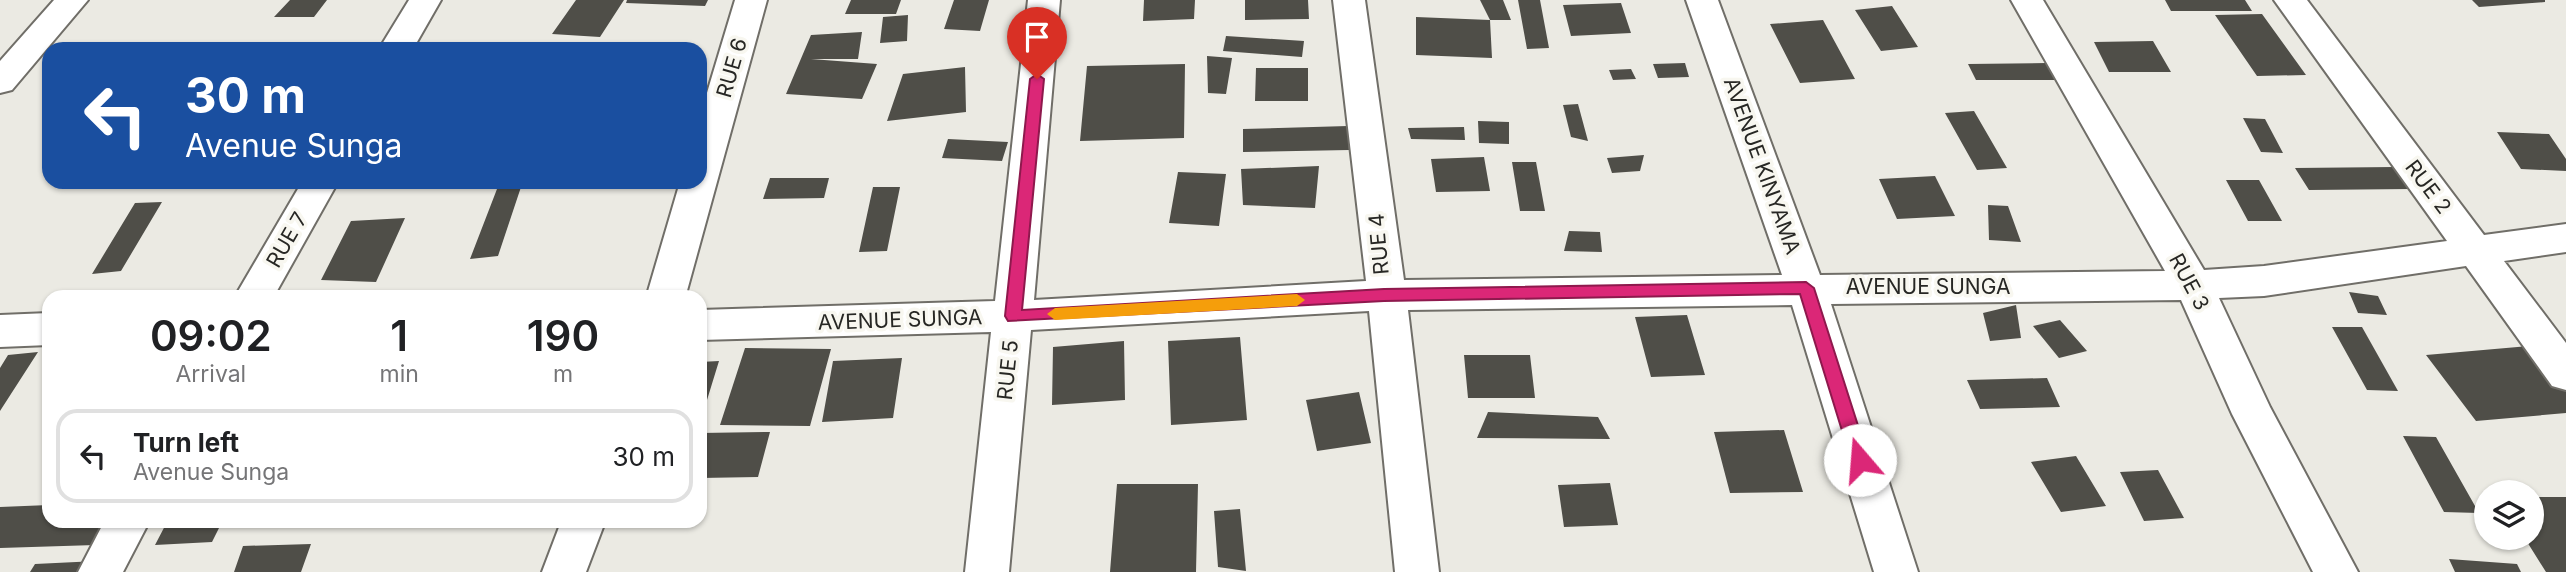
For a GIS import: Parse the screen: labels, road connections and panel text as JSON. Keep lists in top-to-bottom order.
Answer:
{
  "streets": {
    "street": [
      "RUE 6",
      "AVENUE KINYAMA",
      "RUE 2",
      "RUE 7",
      "RUE 4",
      "RUE 3",
      "AVENUE SUNGA",
      "RUE 5"
    ]
  },
  "crossings": [
    ["AVENUE KINYAMA", "AVENUE SUNGA"],
    ["RUE 2", "AVENUE SUNGA"],
    ["RUE 4", "AVENUE SUNGA"],
    ["RUE 3", "AVENUE SUNGA"],
    ["AVENUE SUNGA", "RUE 5"]
  ],
  "page": {
    "turn": ["30 m", "Avenue Sunga"],
    "eta": [
      "09:02",
      "Arrival",
      "1",
      "min",
      "190",
      "m"
    ],
    "list": [
      {
        "name": "Turn left",
        "note": "Avenue Sunga",
        "value": "30 m"
      }
    ]
  }
}
